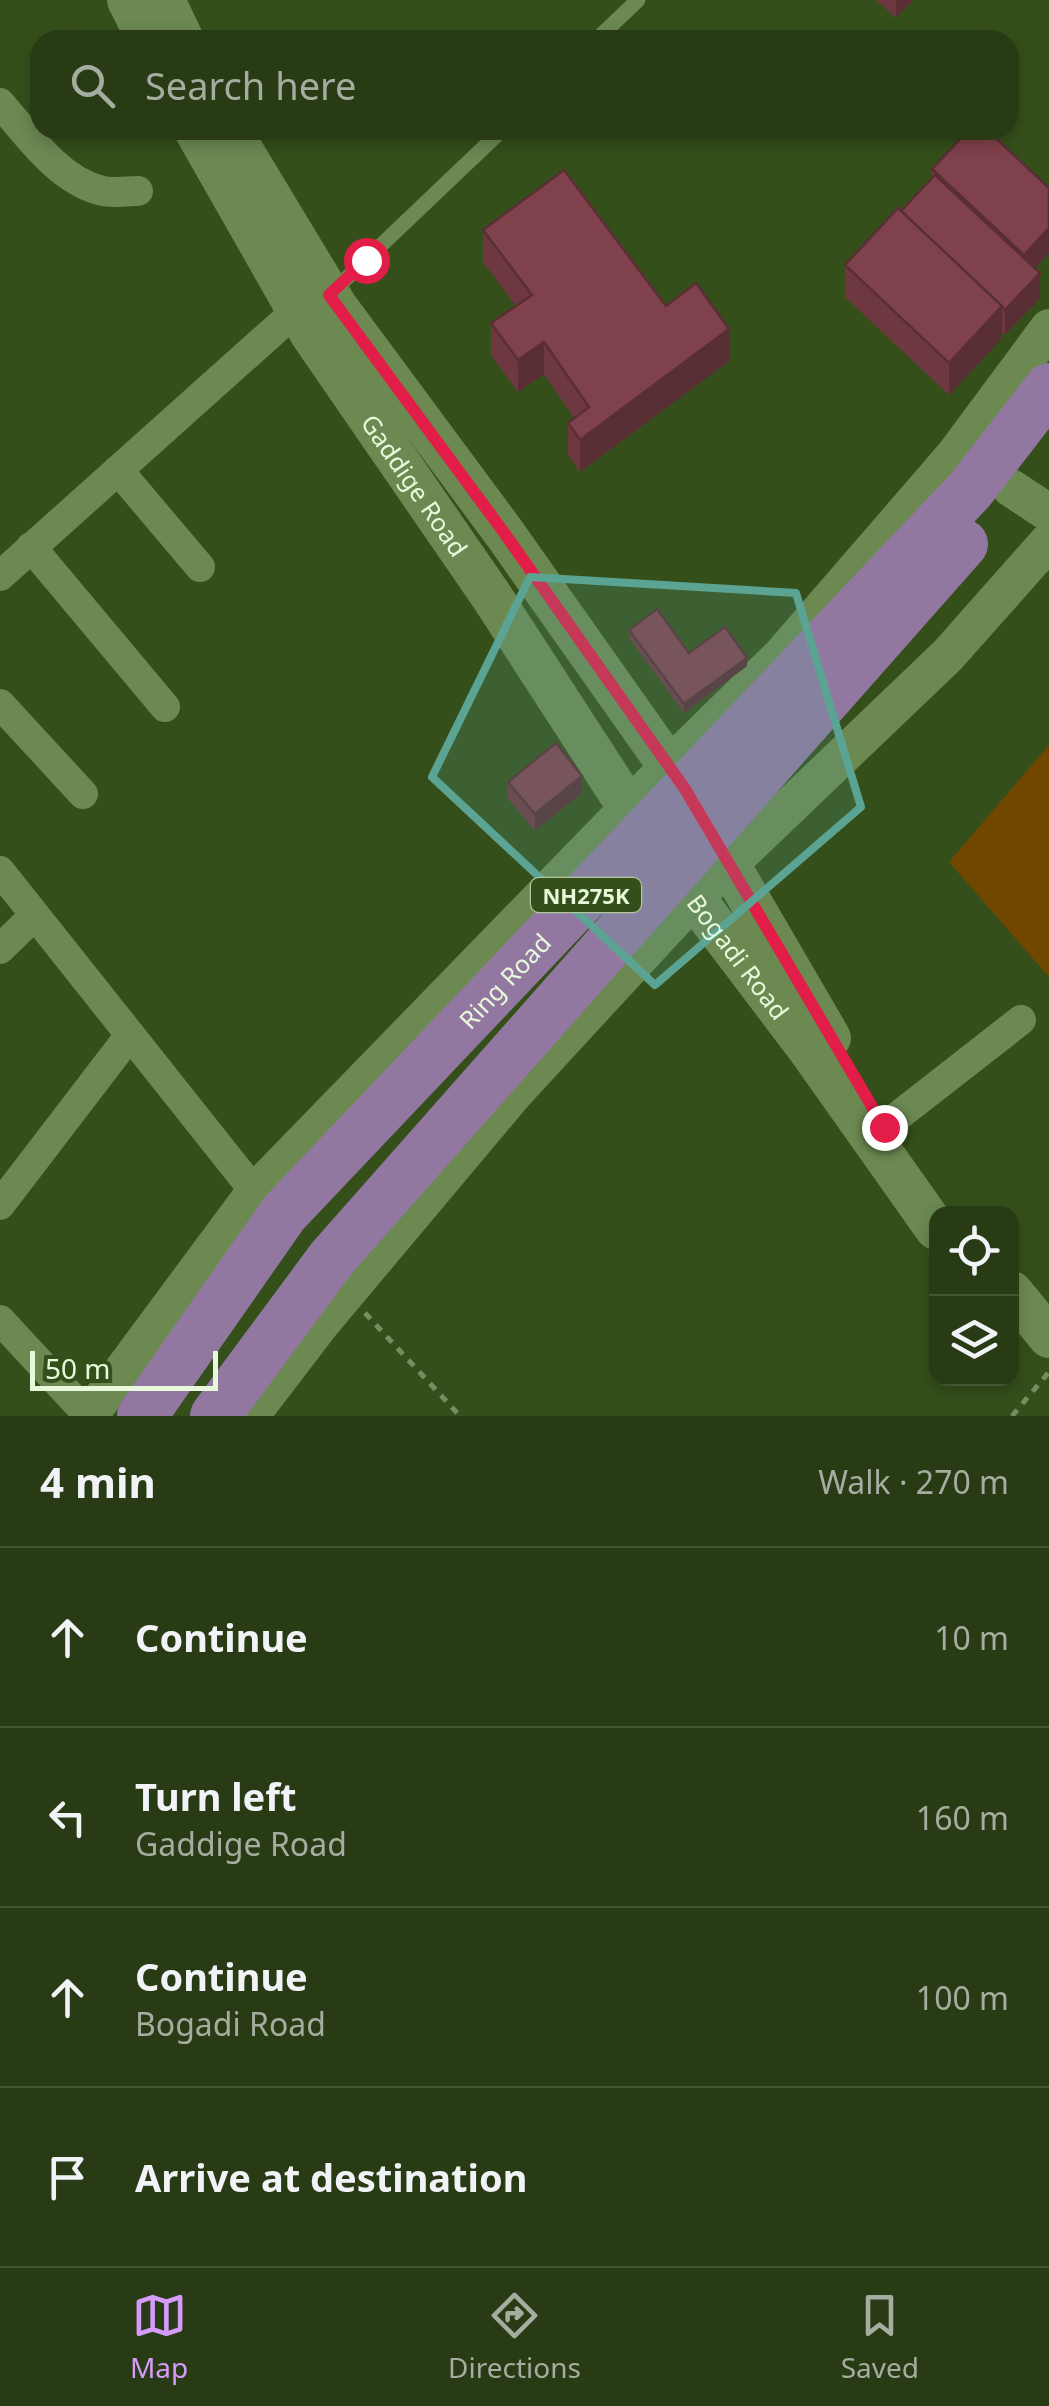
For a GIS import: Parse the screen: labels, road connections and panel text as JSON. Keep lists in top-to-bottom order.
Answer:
{
  "streets": {
    "highway": ["NH275K", "Ring Road"],
    "main road": ["Gaddige Road", "Bogadi Road"]
  },
  "crossings": [
    ["Gaddige Road", "Bogadi Road"],
    ["Gaddige Road", "Ring Road"],
    ["Bogadi Road", "Ring Road"]
  ],
  "scale_bar": "50 m",
  "page": {
    "search": "Search here",
    "scale": "50 m",
    "heading": ["4 min", "Walk · 270 m"],
    "list": [
      ["Continue", "10 m"],
      ["Turn left", "Gaddige Road", "160 m"],
      ["Continue", "Bogadi Road", "100 m"],
      "Arrive at destination"
    ],
    "nav": ["Map", "Directions", "Saved"]
  }
}
